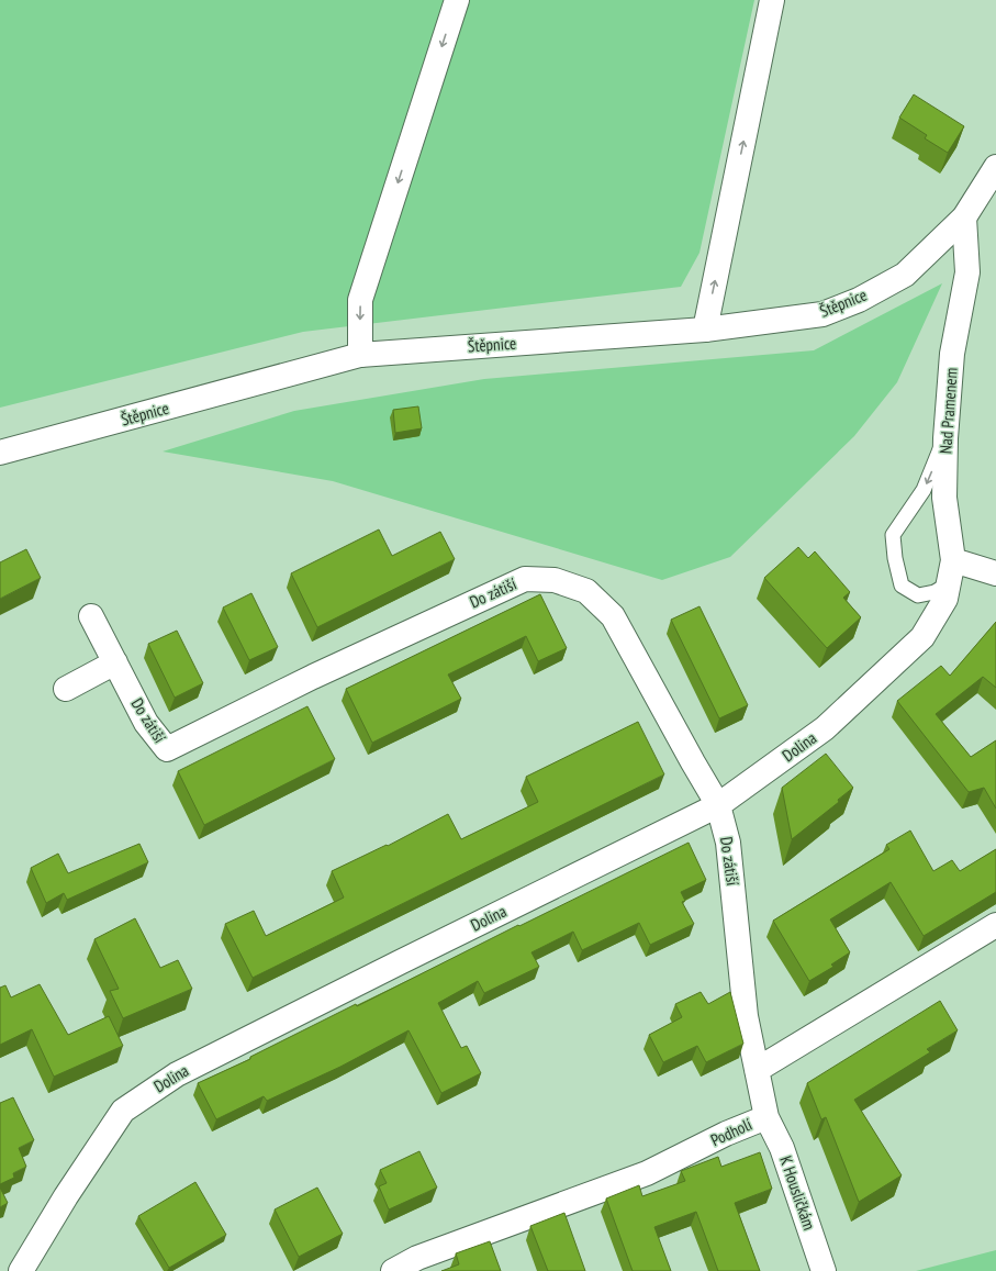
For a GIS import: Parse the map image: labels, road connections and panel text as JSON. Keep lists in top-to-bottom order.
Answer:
{
  "streets": {
    "street": [
      "Štěpnice",
      "Nad Pramenem",
      "Do zátiší",
      "Dolina",
      "Podholí",
      "K Housličkám"
    ]
  },
  "crossings": [
    ["Štěpnice", "Nad Pramenem"],
    ["Nad Pramenem", "Dolina"],
    ["Do zátiší", "Dolina"],
    ["Do zátiší", "Podholí"],
    ["Podholí", "K Housličkám"]
  ]
}
